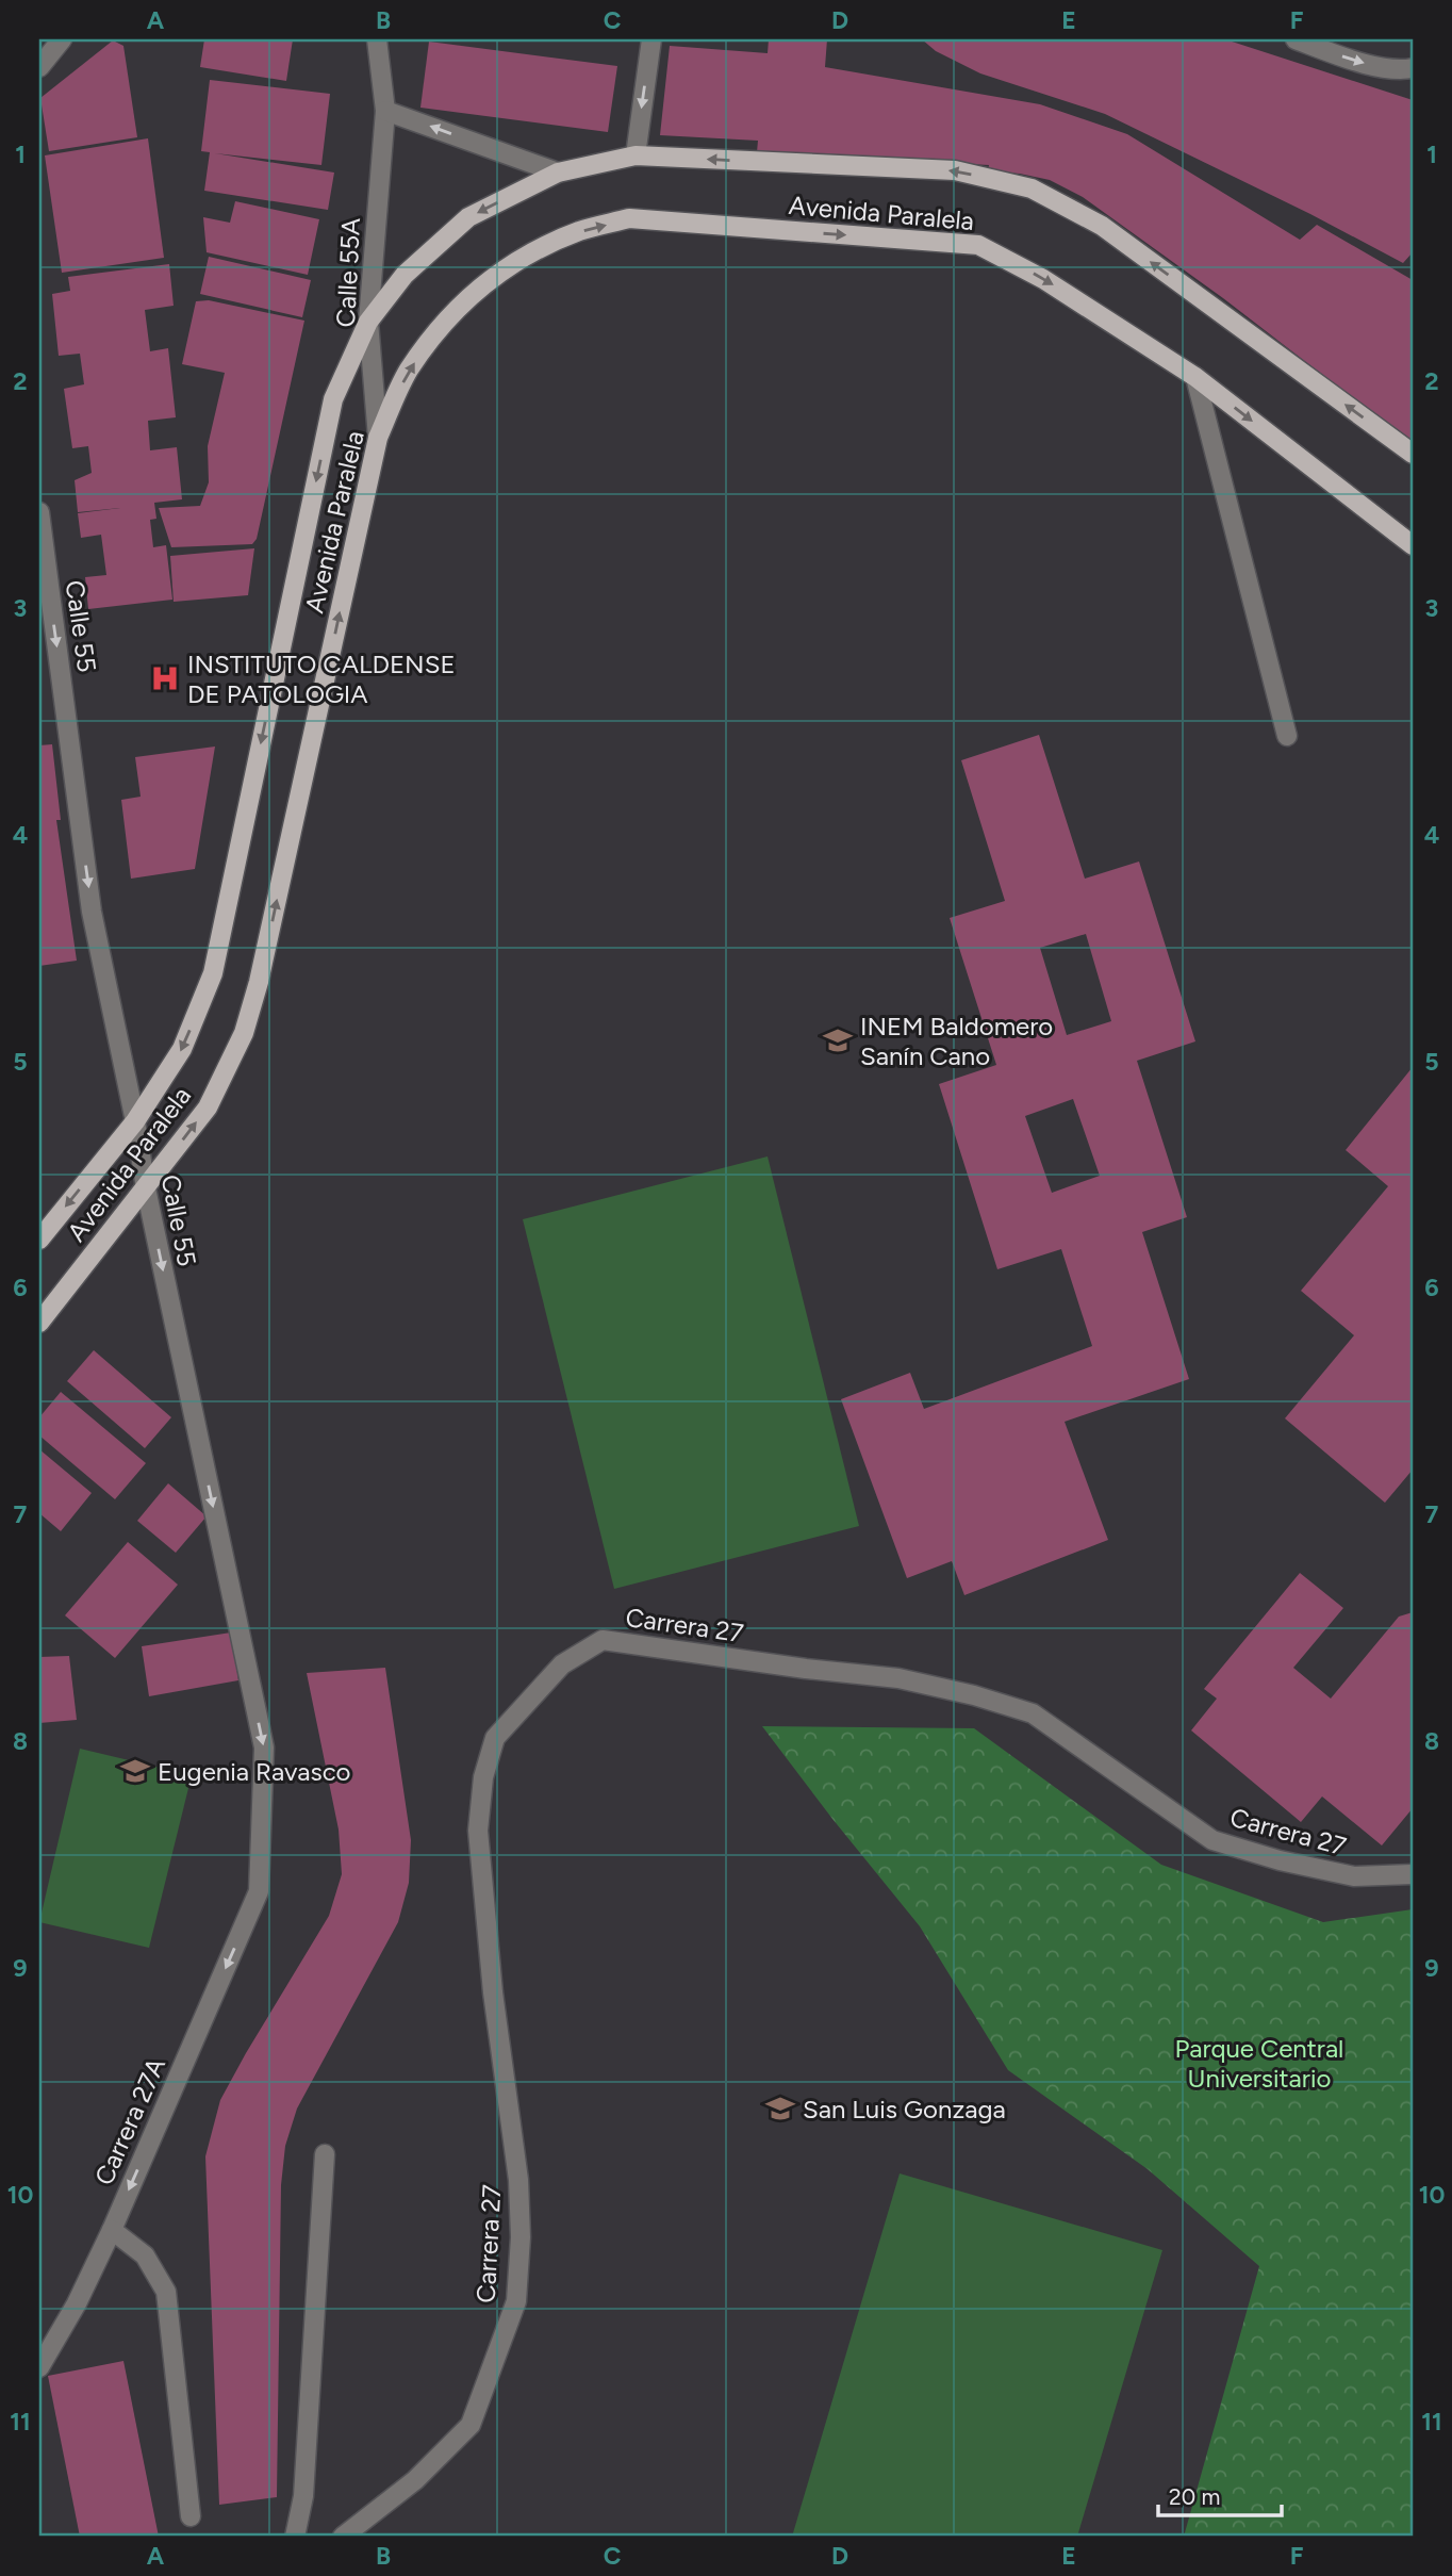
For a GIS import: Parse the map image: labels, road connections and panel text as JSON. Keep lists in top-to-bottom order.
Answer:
{
  "streets": {
    "main road": ["Avenida Paralela"],
    "street": [
      "Calle 55A",
      "Calle 55",
      "Carrera 27",
      "Carrera 27A"
    ]
  },
  "crossings": [
    ["Avenida Paralela", "Calle 55A"],
    ["Avenida Paralela", "Calle 55"],
    ["Calle 55", "Carrera 27A"]
  ],
  "one_way": ["Calle 55", "Carrera 27A"],
  "parks": ["Parque Central Universitario"],
  "places": {
    "hospital": ["INSTITUTO CALDENSE DE PATOLOGIA"],
    "school or university": ["INEM Baldomero Sanín Cano", "Eugenia Ravasco", "San Luis Gonzaga"]
  },
  "scale_bar": "20 m",
  "grid": {
    "columns": [
      "A",
      "B",
      "C",
      "D",
      "E",
      "F"
    ],
    "rows": [
      "1",
      "2",
      "3",
      "4",
      "5",
      "6",
      "7",
      "8",
      "9",
      "10",
      "11"
    ]
  }
}
